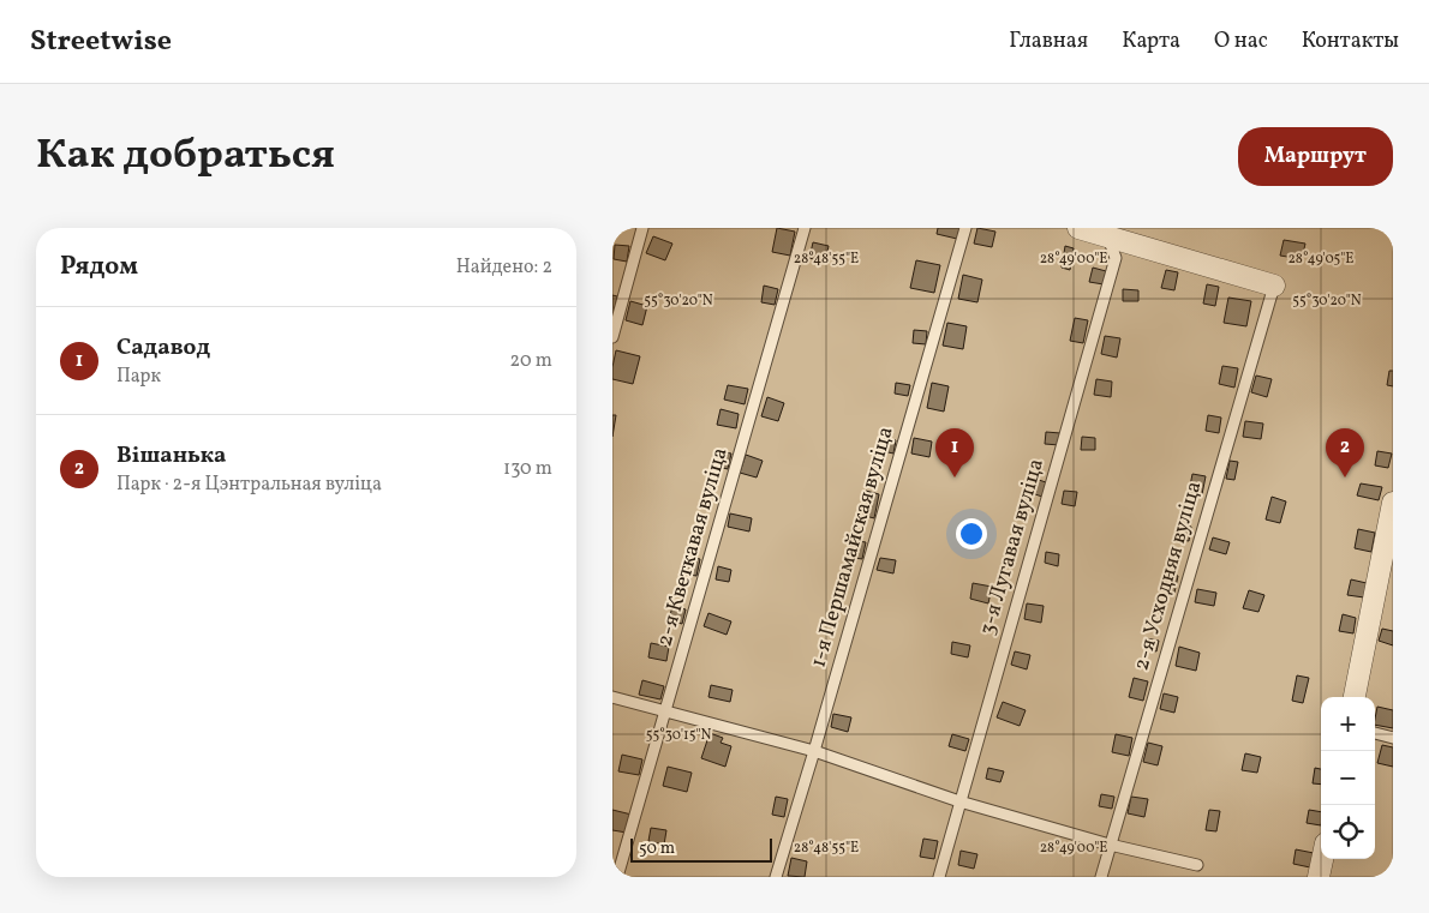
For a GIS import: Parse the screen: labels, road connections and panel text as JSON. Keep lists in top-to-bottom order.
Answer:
{
  "streets": {
    "lane": [
      "2-я Кветкавая вуліца",
      "1-я Першамайская вуліца",
      "3-я Лугавая вуліца",
      "2-я Усходняя вуліца"
    ]
  },
  "scale_bar": "50 m",
  "page": {
    "header": "Streetwise",
    "nav": [
      "Главная",
      "Карта",
      "О нас",
      "Контакты"
    ],
    "title": "Как добраться",
    "buttons": "Маршрут",
    "heading": ["Рядом", "Найдено: 2"],
    "list": [
      {
        "mark": "1",
        "name": "Садавод",
        "note": "Парк",
        "value": "20 m"
      },
      {
        "mark": "2",
        "name": "Вішанька",
        "note": "Парк · 2-я Цэнтральная вуліца",
        "value": "130 m"
      }
    ],
    "pins": ["1", "2"],
    "map_buttons": ["+", "−"],
    "scale": "50 m"
  },
  "coordinates": [
    "28°48'55\"E",
    "28°49'00\"E",
    "28°49'05\"E",
    "55°30'20\"N",
    "55°30'15\"N"
  ]
}
